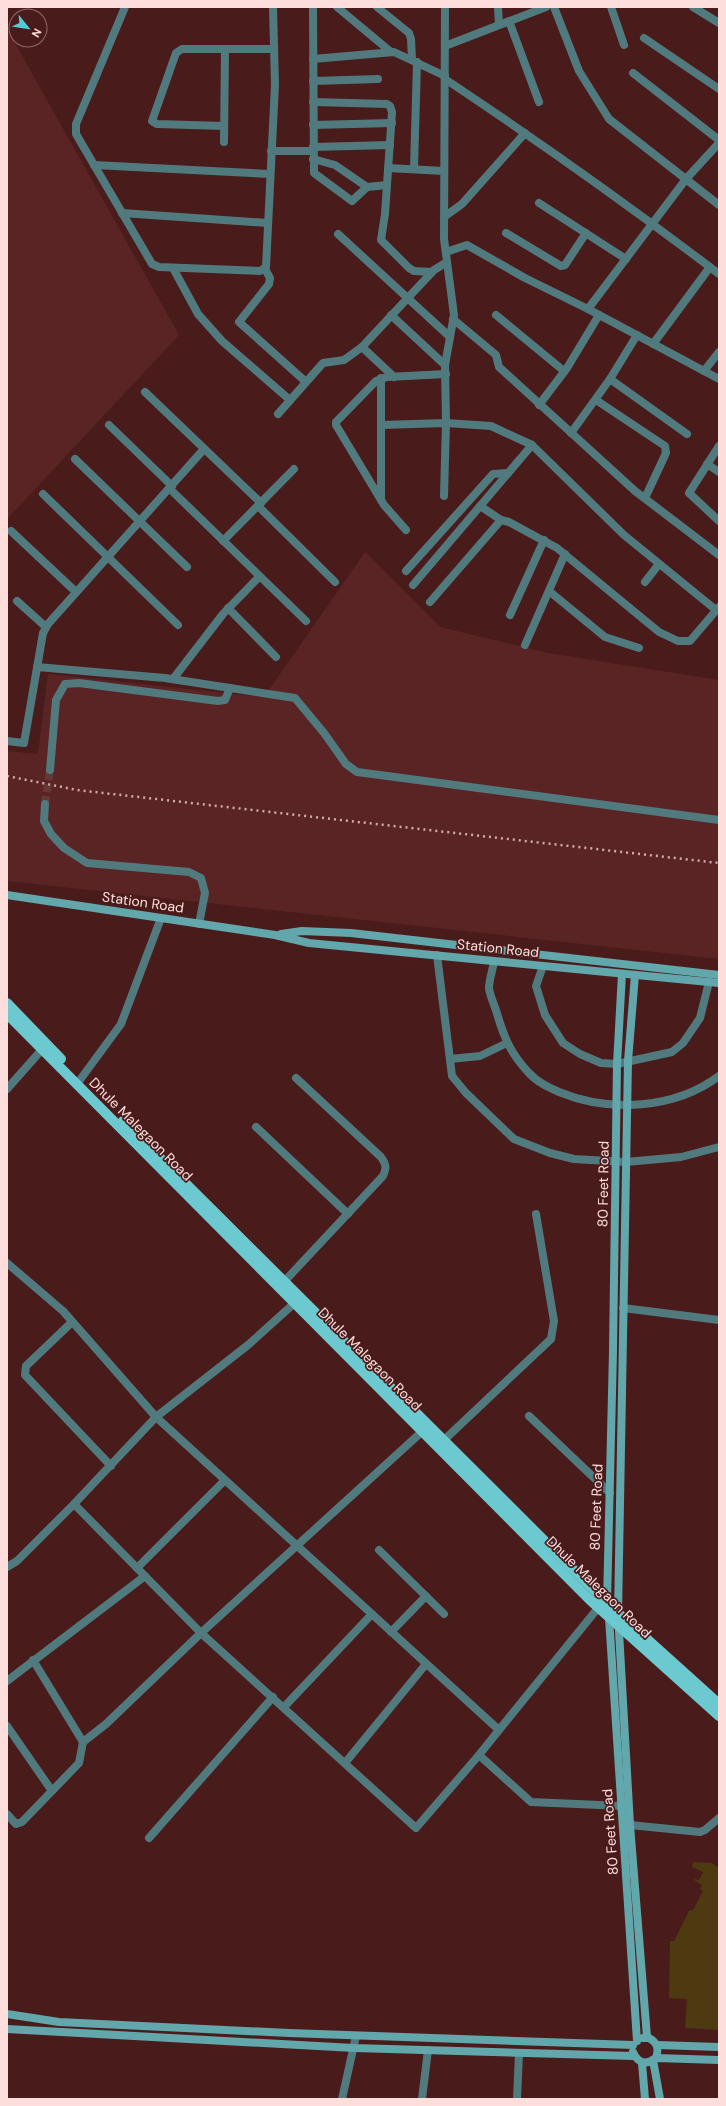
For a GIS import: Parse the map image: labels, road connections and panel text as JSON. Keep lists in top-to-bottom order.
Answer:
{
  "streets": {
    "main road": ["Station Road", "Dhule Malegaon Road", "80 Feet Road"]
  },
  "crossings": [
    ["Station Road", "80 Feet Road"],
    ["Dhule Malegaon Road", "80 Feet Road"]
  ],
  "north": "bottom right"
}
